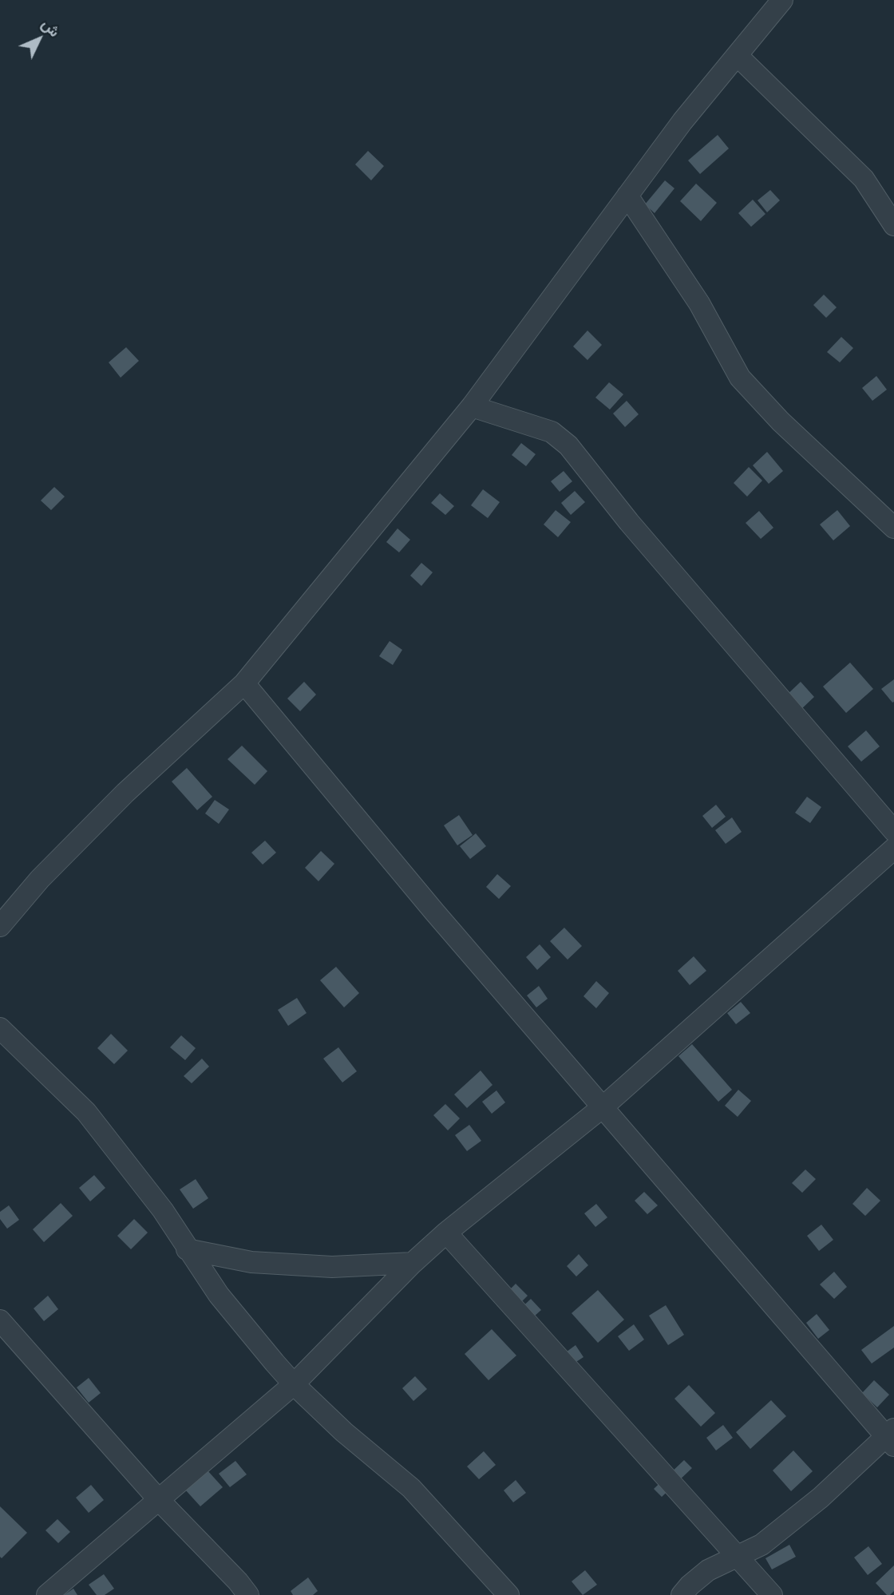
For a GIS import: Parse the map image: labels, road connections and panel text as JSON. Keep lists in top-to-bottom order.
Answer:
{
  "north": "top right"
}
